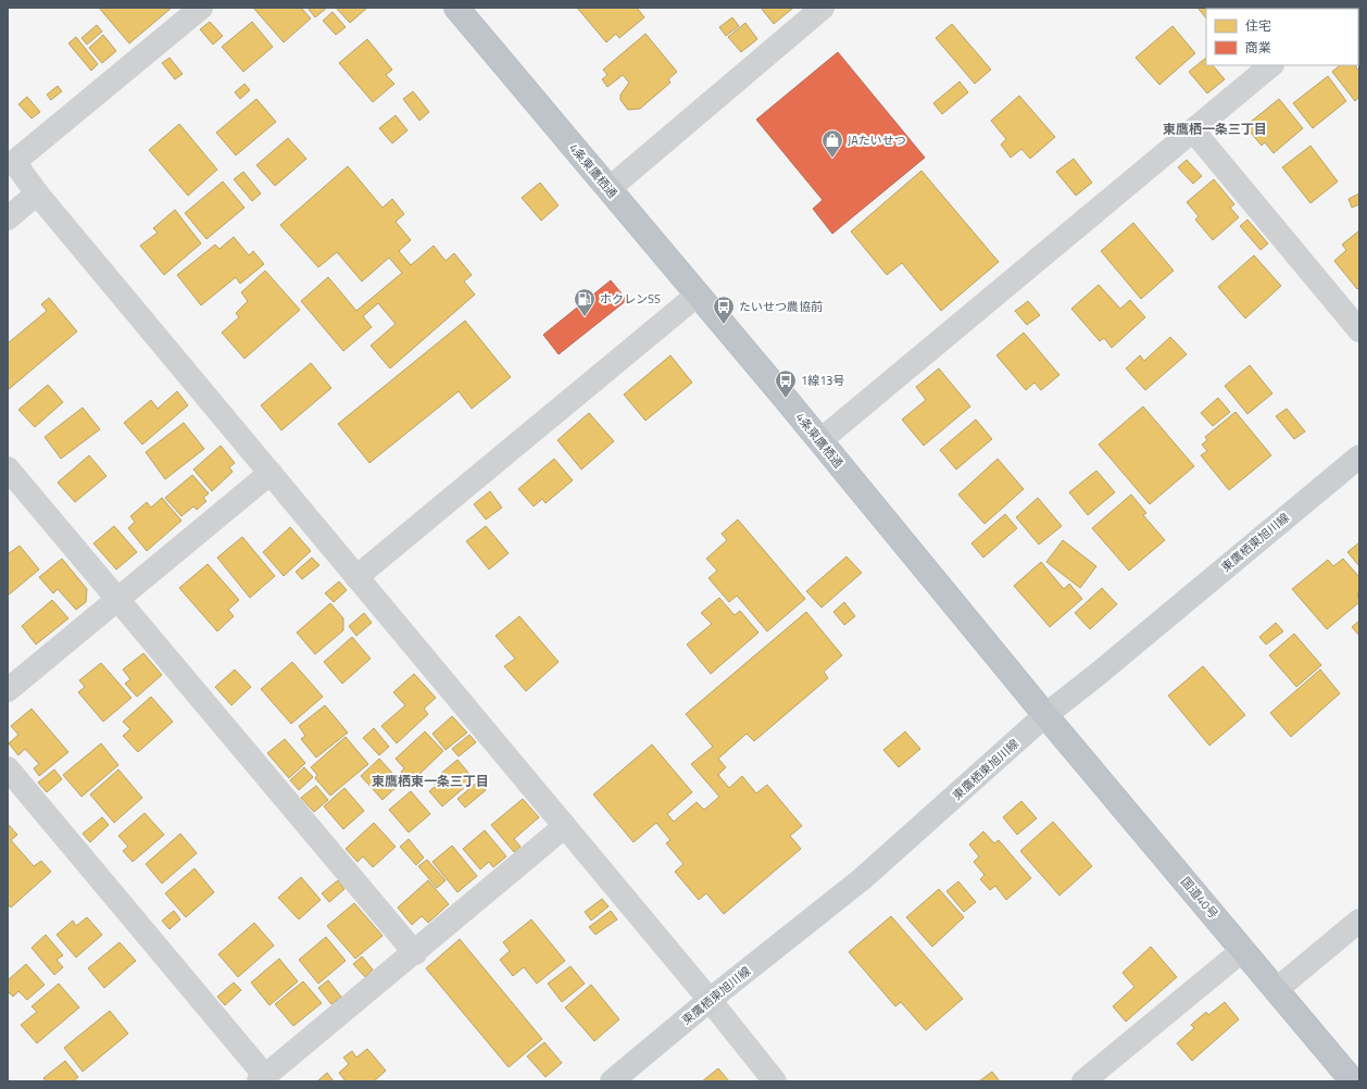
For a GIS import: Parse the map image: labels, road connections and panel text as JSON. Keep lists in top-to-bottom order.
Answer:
{
  "streets": {
    "highway": ["4条東鷹栖通", "国道40号"],
    "main road": ["東鷹栖東旭川線"]
  },
  "crossings": [
    ["4条東鷹栖通", "東鷹栖東旭川線"],
    ["4条東鷹栖通", "国道40号"],
    ["東鷹栖東旭川線", "国道40号"]
  ],
  "districts": ["東鷹栖一条三丁目", "東鷹栖東一条三丁目"],
  "places": {
    "shop": ["JAたいせつ"],
    "fuel station": ["ホクレンSS"],
    "bus stop": ["たいせつ農協前", "1線13号"]
  },
  "legend": ["住宅", "商業"]
}
